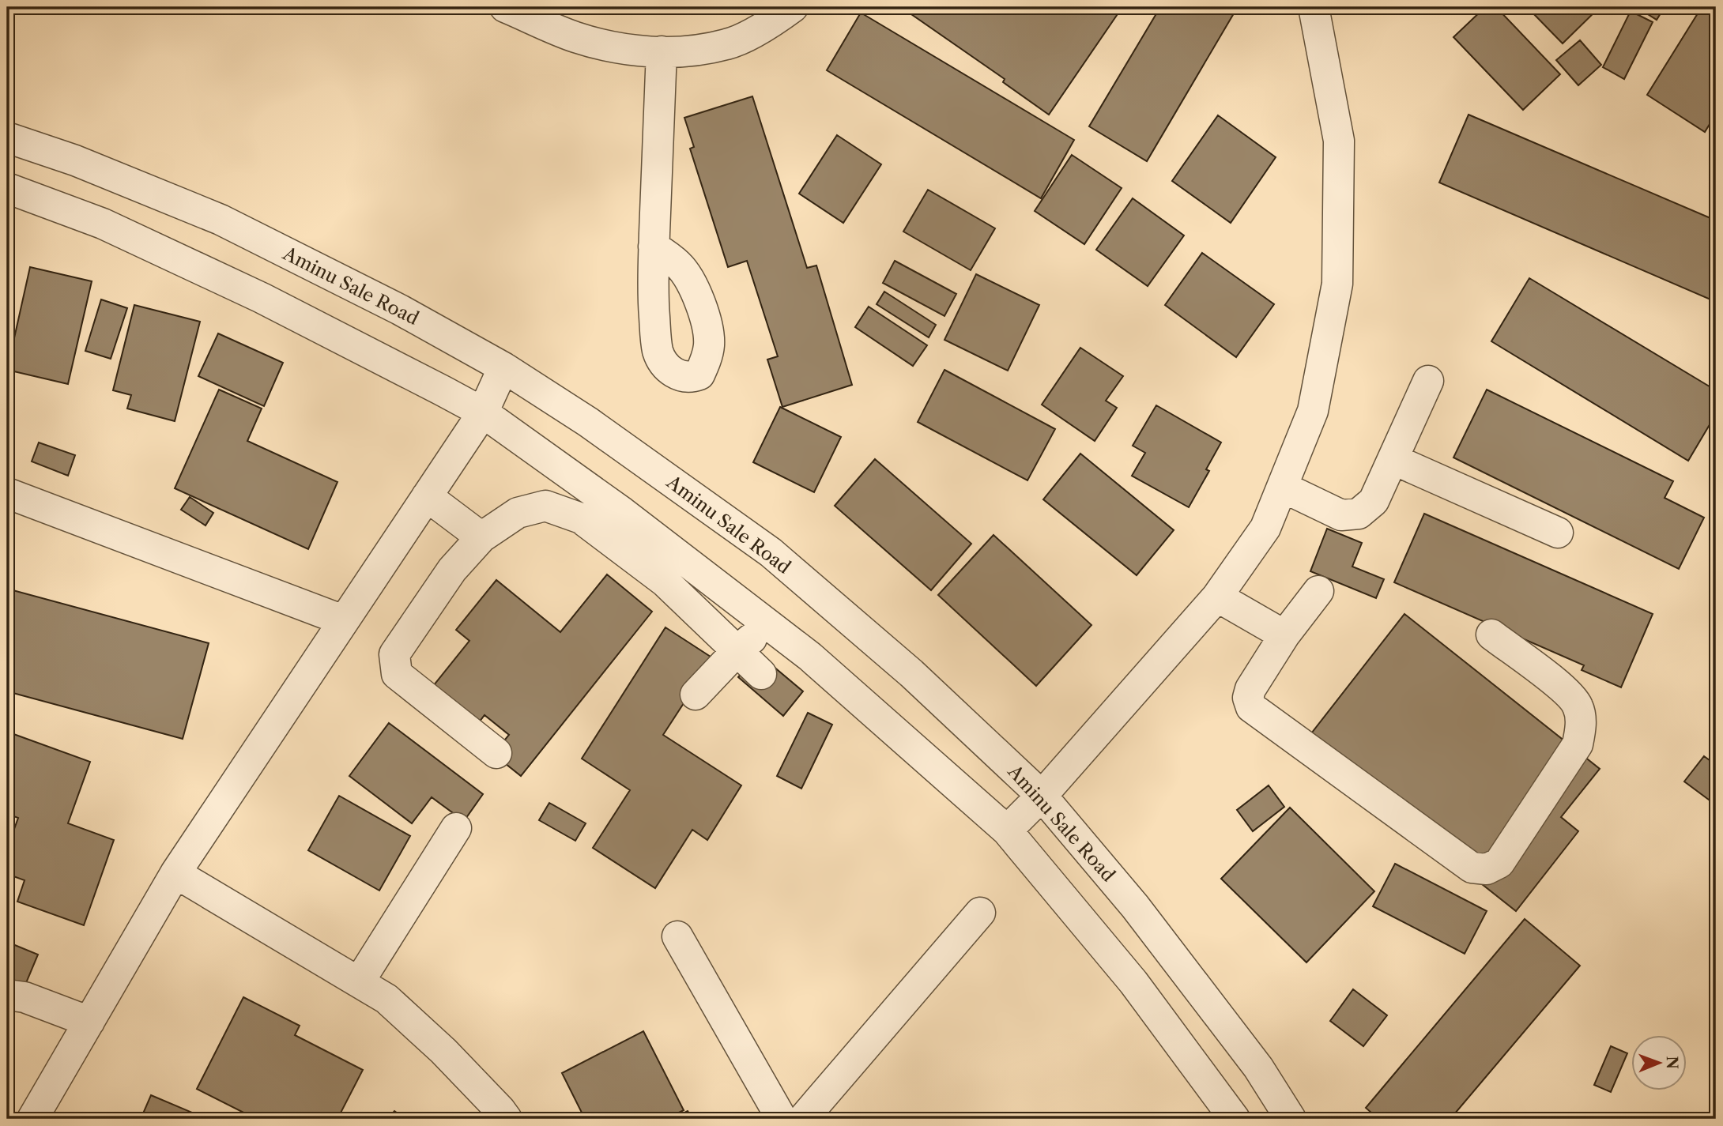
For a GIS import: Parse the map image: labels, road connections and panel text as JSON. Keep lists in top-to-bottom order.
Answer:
{
  "streets": {
    "street": ["Aminu Sale Road"]
  },
  "north": "right"
}
